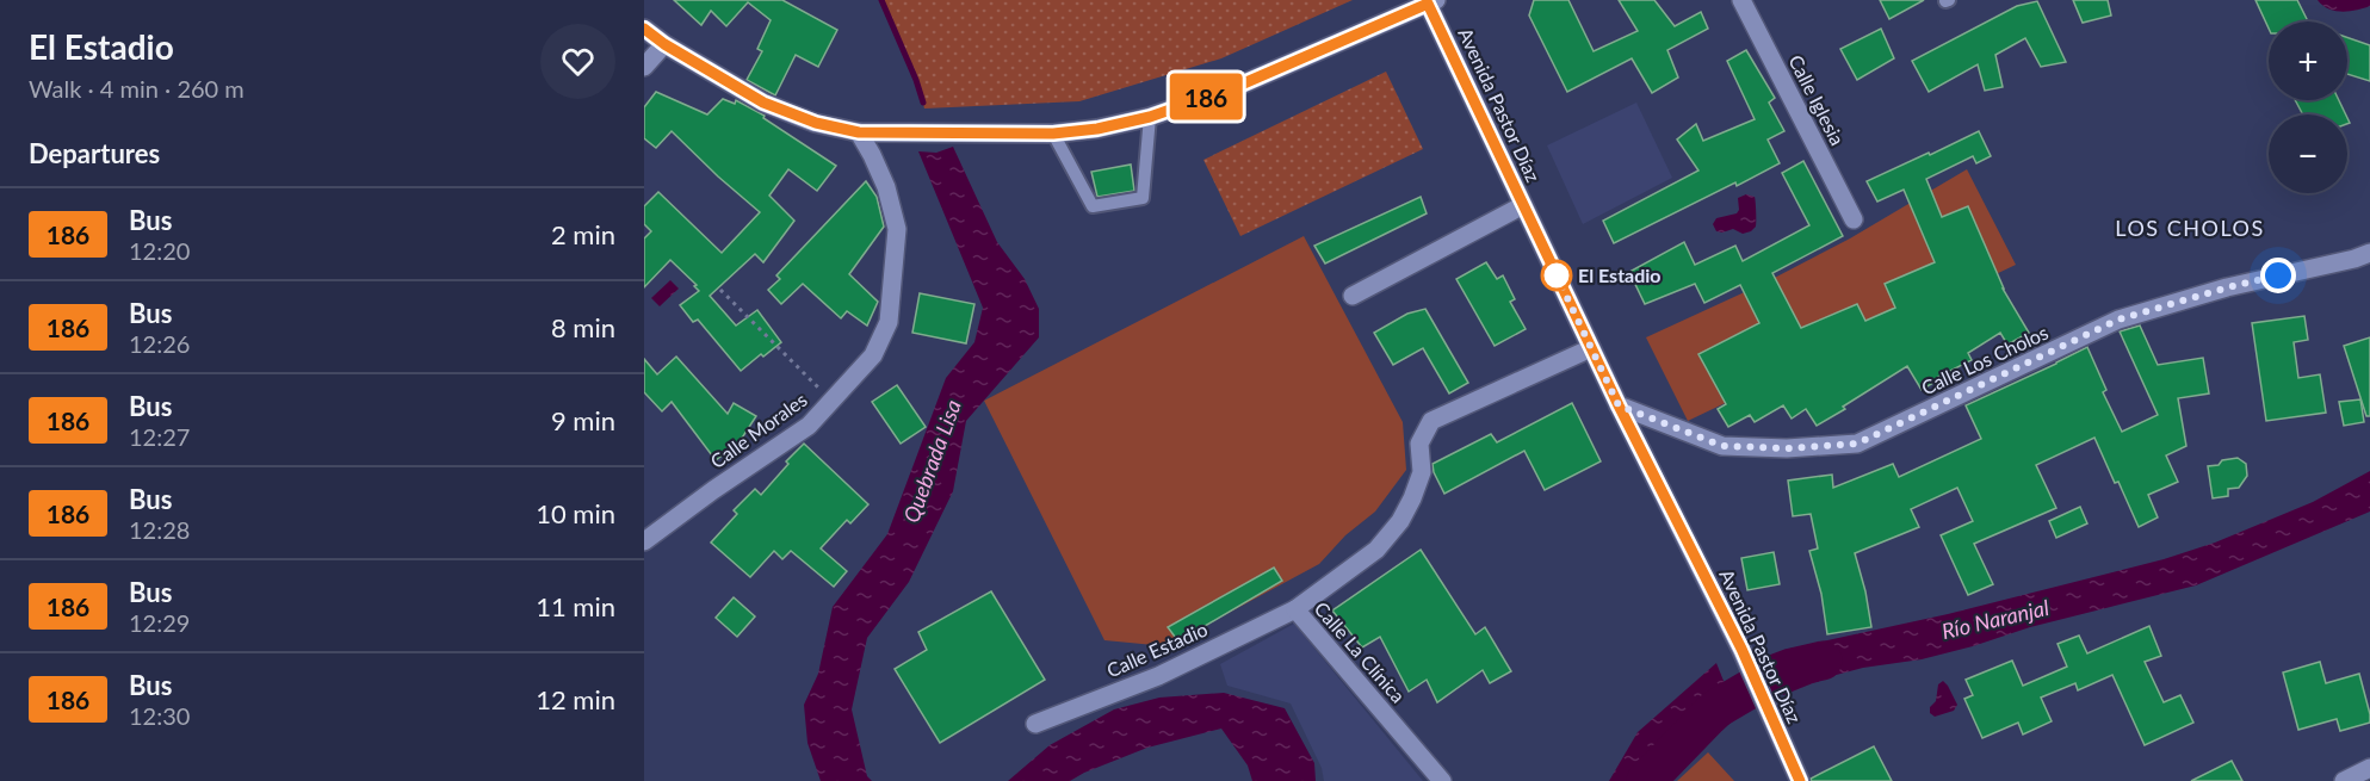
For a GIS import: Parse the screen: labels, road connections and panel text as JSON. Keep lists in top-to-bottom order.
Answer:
{
  "streets": {
    "street": [
      "Calle Iglesia",
      "Avenida Pastor Díaz",
      "Calle Los Cholos",
      "Calle Morales",
      "Calle Estadio",
      "Calle La Clínica"
    ]
  },
  "crossings": [
    ["Avenida Pastor Díaz", "Calle Los Cholos"],
    ["Avenida Pastor Díaz", "Calle Morales"],
    ["Avenida Pastor Díaz", "Calle La Clínica"],
    ["Calle Estadio", "Calle La Clínica"]
  ],
  "districts": ["LOS CHOLOS"],
  "water": ["Quebrada Lisa", "Río Naranjal"],
  "places": ["El Estadio"],
  "lines": ["bus line 186"],
  "page": {
    "heading": [
      ["El Estadio", "Walk · 4 min · 260 m"],
      "Departures"
    ],
    "on_map": "186",
    "map_buttons": ["+", "−"],
    "list": [
      {
        "mark": "186",
        "name": "Bus",
        "note": "12:20",
        "value": "2 min"
      },
      {
        "mark": "186",
        "name": "Bus",
        "note": "12:26",
        "value": "8 min"
      },
      {
        "mark": "186",
        "name": "Bus",
        "note": "12:27",
        "value": "9 min"
      },
      {
        "mark": "186",
        "name": "Bus",
        "note": "12:28",
        "value": "10 min"
      },
      {
        "mark": "186",
        "name": "Bus",
        "note": "12:29",
        "value": "11 min"
      },
      {
        "mark": "186",
        "name": "Bus",
        "note": "12:30",
        "value": "12 min"
      }
    ]
  }
}
